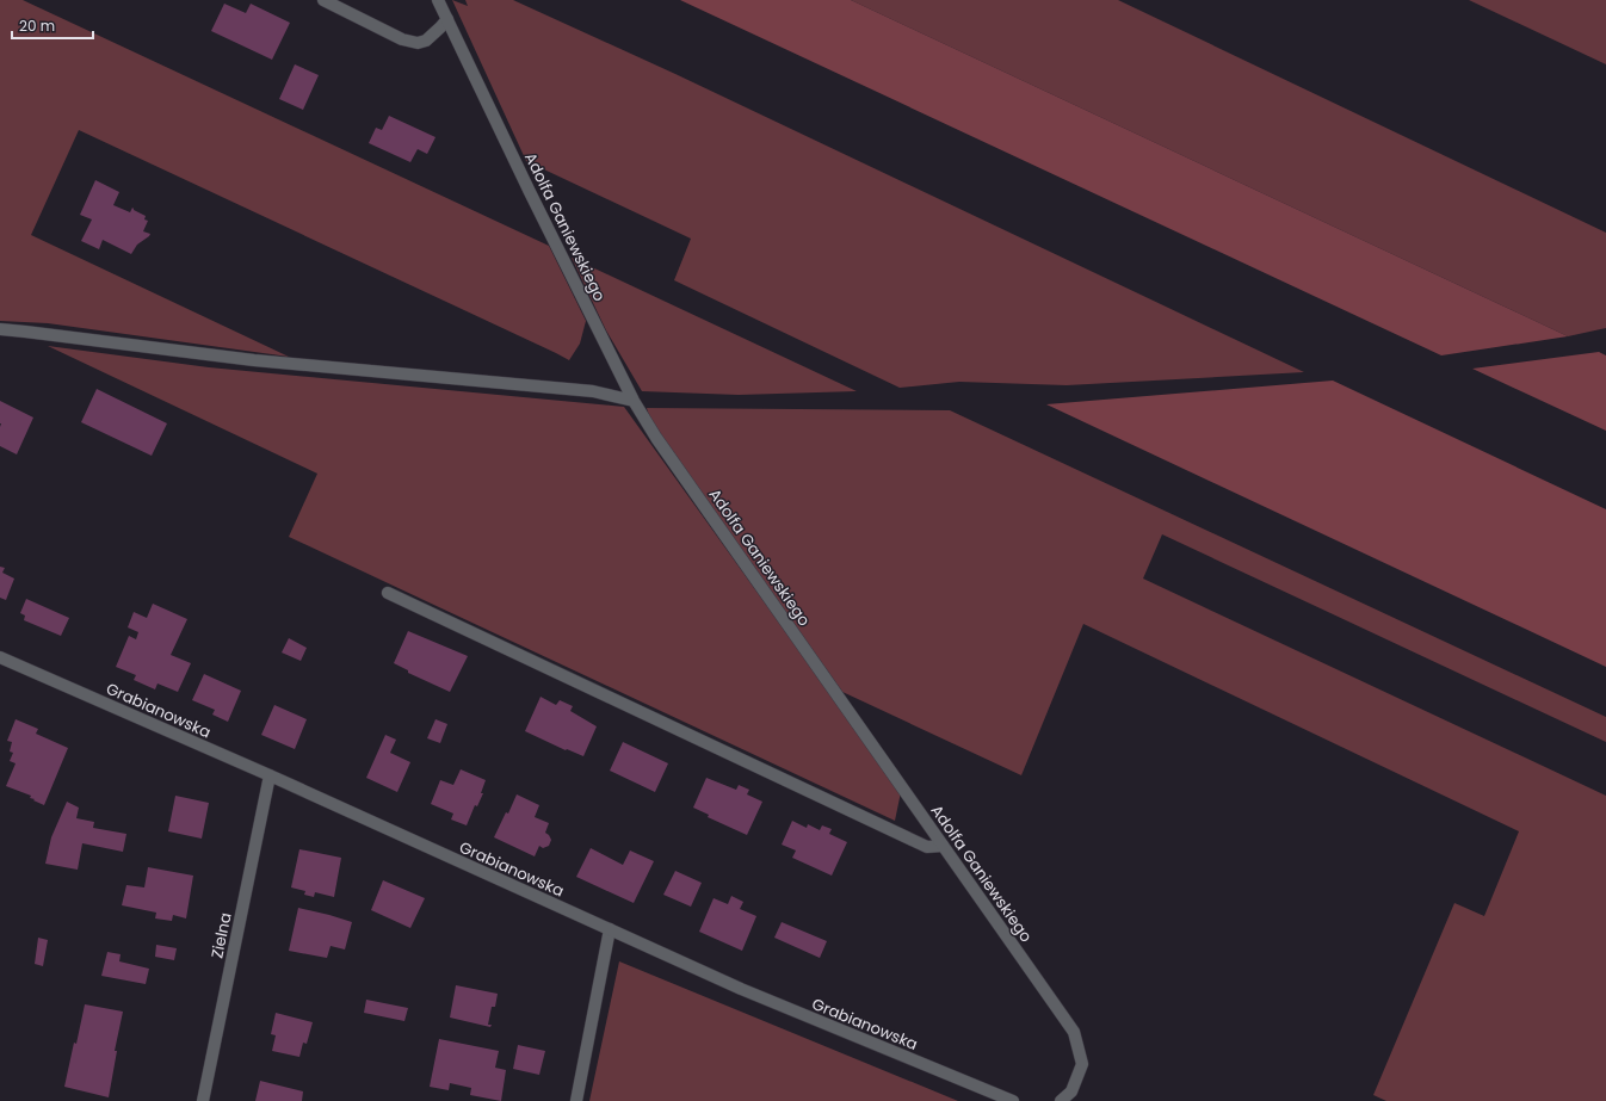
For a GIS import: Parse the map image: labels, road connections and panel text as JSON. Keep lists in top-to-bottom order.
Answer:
{
  "streets": {
    "street": ["Adolfa Ganiewskiego", "Grabianowska", "Zielna"]
  },
  "crossings": [
    ["Grabianowska", "Zielna"]
  ],
  "scale_bar": "20 m"
}
